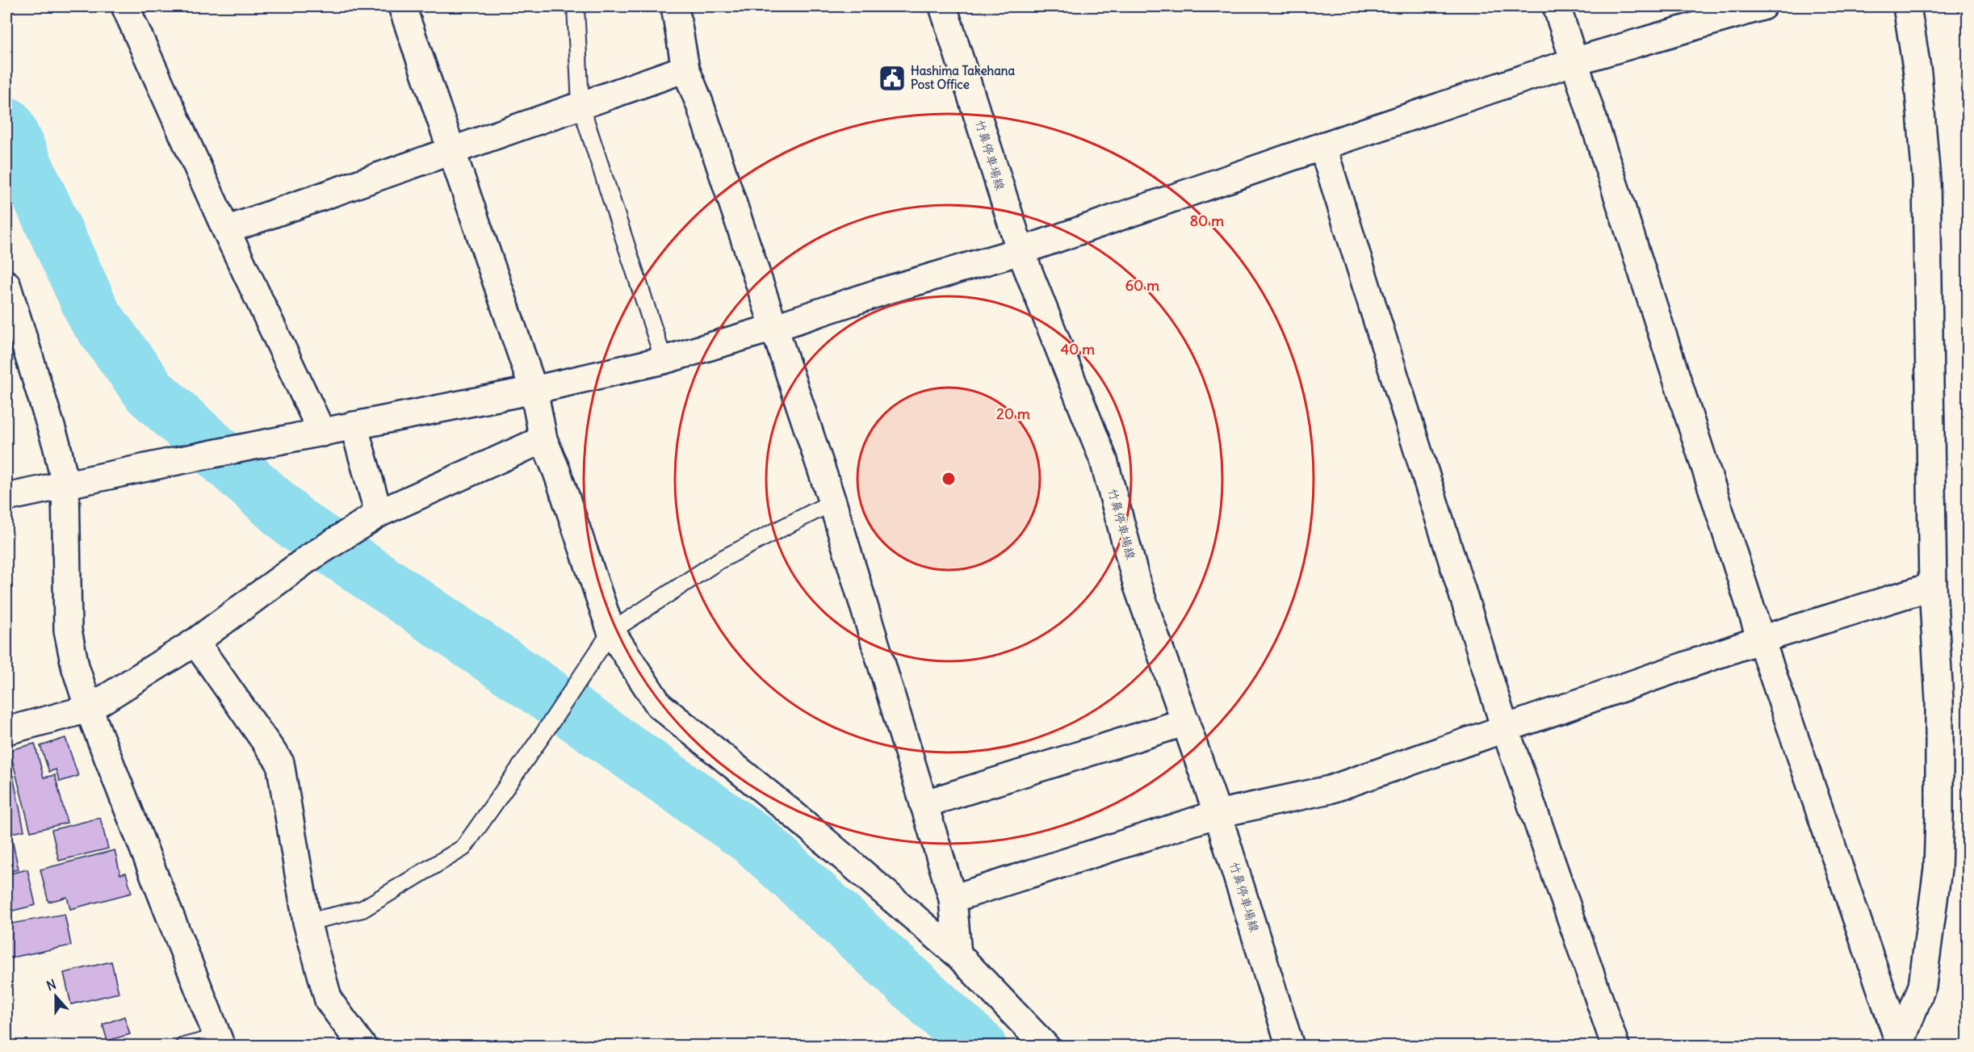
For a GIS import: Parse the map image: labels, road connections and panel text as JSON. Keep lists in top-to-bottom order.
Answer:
{
  "streets": {
    "street": ["竹鼻停車場線"]
  },
  "places": {
    "public building": ["Hashima Takehana Post Office"]
  },
  "north": "top",
  "rings": [
    "80 m",
    "60 m",
    "40 m",
    "20 m"
  ]
}
